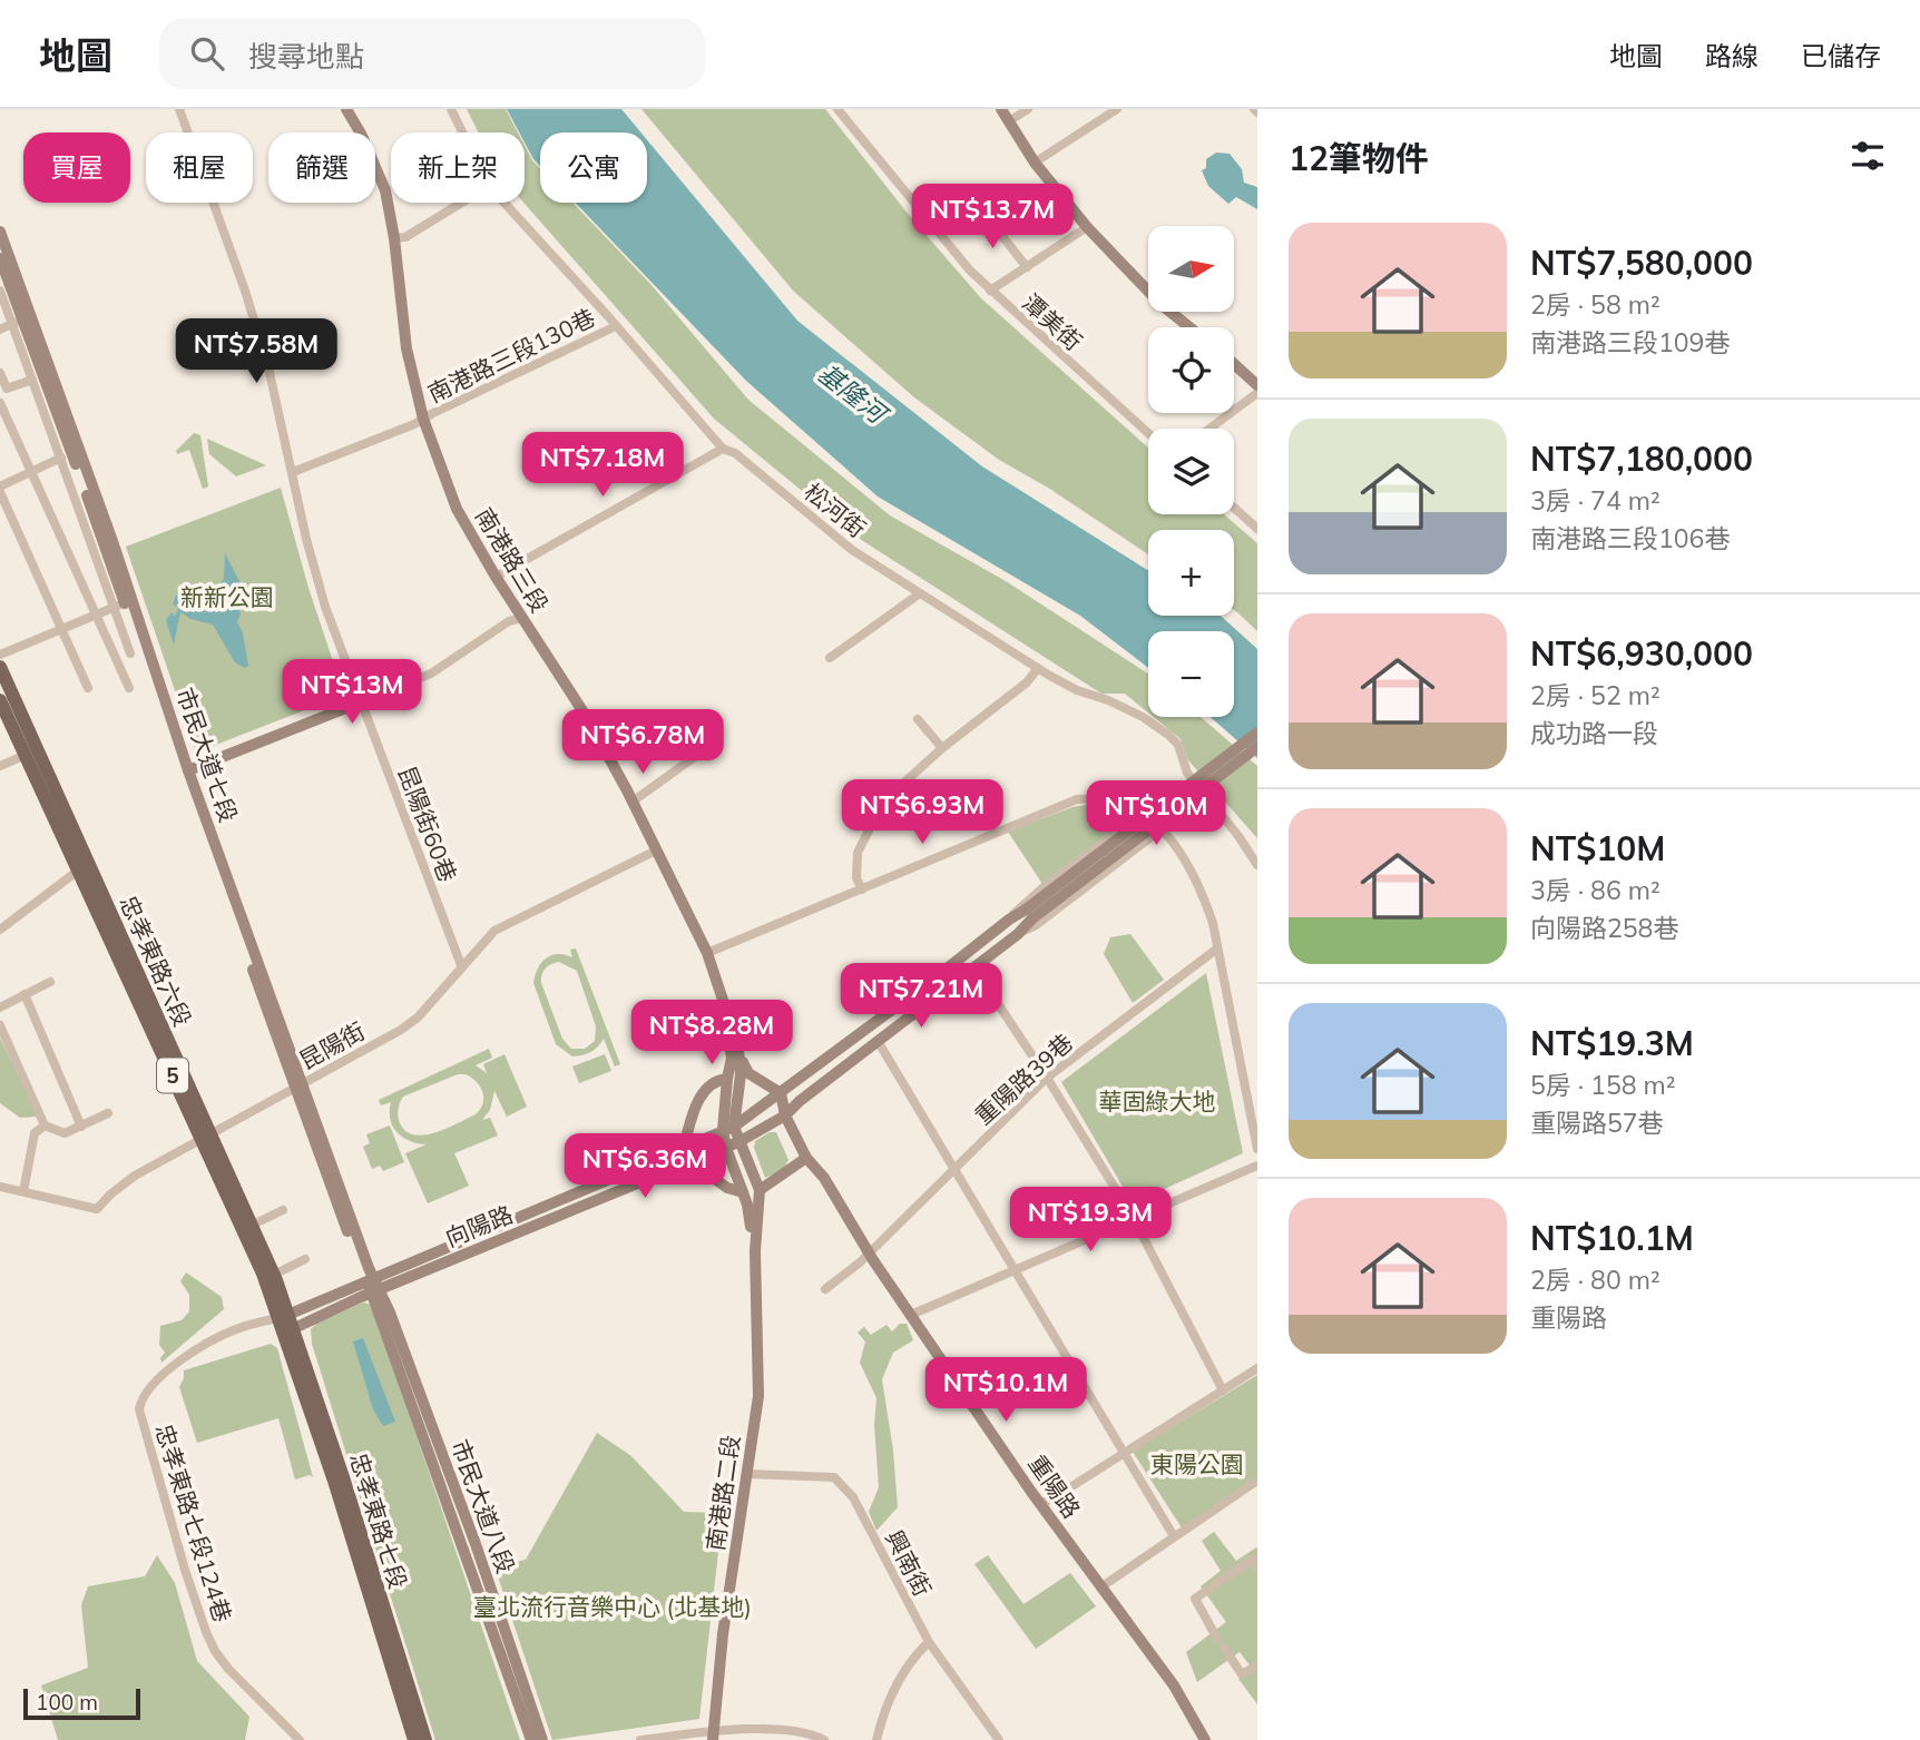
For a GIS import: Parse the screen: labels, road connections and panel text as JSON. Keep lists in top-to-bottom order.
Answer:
{
  "streets": {
    "main road": [
      "南港路三段",
      "市民大道七段",
      "忠孝東路六段",
      "5",
      "向陽路",
      "重陽路",
      "南港路二段",
      "市民大道八段",
      "忠孝東路七段"
    ],
    "street": [
      "潭美街",
      "南港路三段130巷",
      "松河街",
      "昆陽街60巷",
      "昆陽街",
      "重陽路39巷",
      "忠孝東路七段124巷",
      "興南街"
    ]
  },
  "crossings": [
    ["南港路三段130巷", "松河街"],
    ["南港路三段130巷", "南港路三段"],
    ["南港路三段130巷", "昆陽街60巷"],
    ["南港路三段", "昆陽街"],
    ["南港路三段", "南港路二段"],
    ["市民大道七段", "昆陽街"],
    ["市民大道七段", "向陽路"],
    ["市民大道七段", "市民大道八段"],
    ["昆陽街60巷", "昆陽街"],
    ["忠孝東路六段", "昆陽街"],
    ["忠孝東路六段", "向陽路"],
    ["忠孝東路六段", "忠孝東路七段"],
    ["忠孝東路六段", "忠孝東路七段124巷"],
    ["重陽路39巷", "重陽路"],
    ["向陽路", "重陽路"],
    ["向陽路", "南港路二段"],
    ["向陽路", "市民大道八段"],
    ["向陽路", "忠孝東路七段"],
    ["向陽路", "忠孝東路七段124巷"],
    ["南港路二段", "興南街"],
    ["忠孝東路七段", "忠孝東路七段124巷"]
  ],
  "water": ["基隆河"],
  "parks": [
    "新新公園",
    "華固綠大地",
    "東陽公園",
    "臺北流行音樂中心 (北基地)"
  ],
  "scale_bar": "100 m",
  "north": "right",
  "page": {
    "header": "地圖",
    "search": "搜尋地點",
    "nav": ["地圖", "路線", "已儲存"],
    "heading": "12筆物件",
    "chip": [
      "買屋",
      "租屋",
      "篩選",
      "新上架",
      "公寓"
    ],
    "price": [
      "NT$13.7M",
      "NT$7.58M",
      "NT$7.18M",
      "NT$13M",
      "NT$6.78M",
      "NT$6.93M",
      "NT$10M",
      "NT$7.21M",
      "NT$8.28M",
      "NT$6.36M",
      "NT$19.3M",
      "NT$10.1M"
    ],
    "list": [
      {
        "name": "NT$7,580,000",
        "note": "2房 · 58 m² · 南港路三段109巷"
      },
      {
        "name": "NT$7,180,000",
        "note": "3房 · 74 m² · 南港路三段106巷"
      },
      {
        "name": "NT$6,930,000",
        "note": "2房 · 52 m² · 成功路一段"
      },
      {
        "name": "NT$10M",
        "note": "3房 · 86 m² · 向陽路258巷"
      },
      {
        "name": "NT$19.3M",
        "note": "5房 · 158 m² · 重陽路57巷"
      },
      {
        "name": "NT$10.1M",
        "note": "2房 · 80 m² · 重陽路"
      }
    ],
    "map_buttons": ["+", "−"],
    "scale": "100 m"
  }
}
